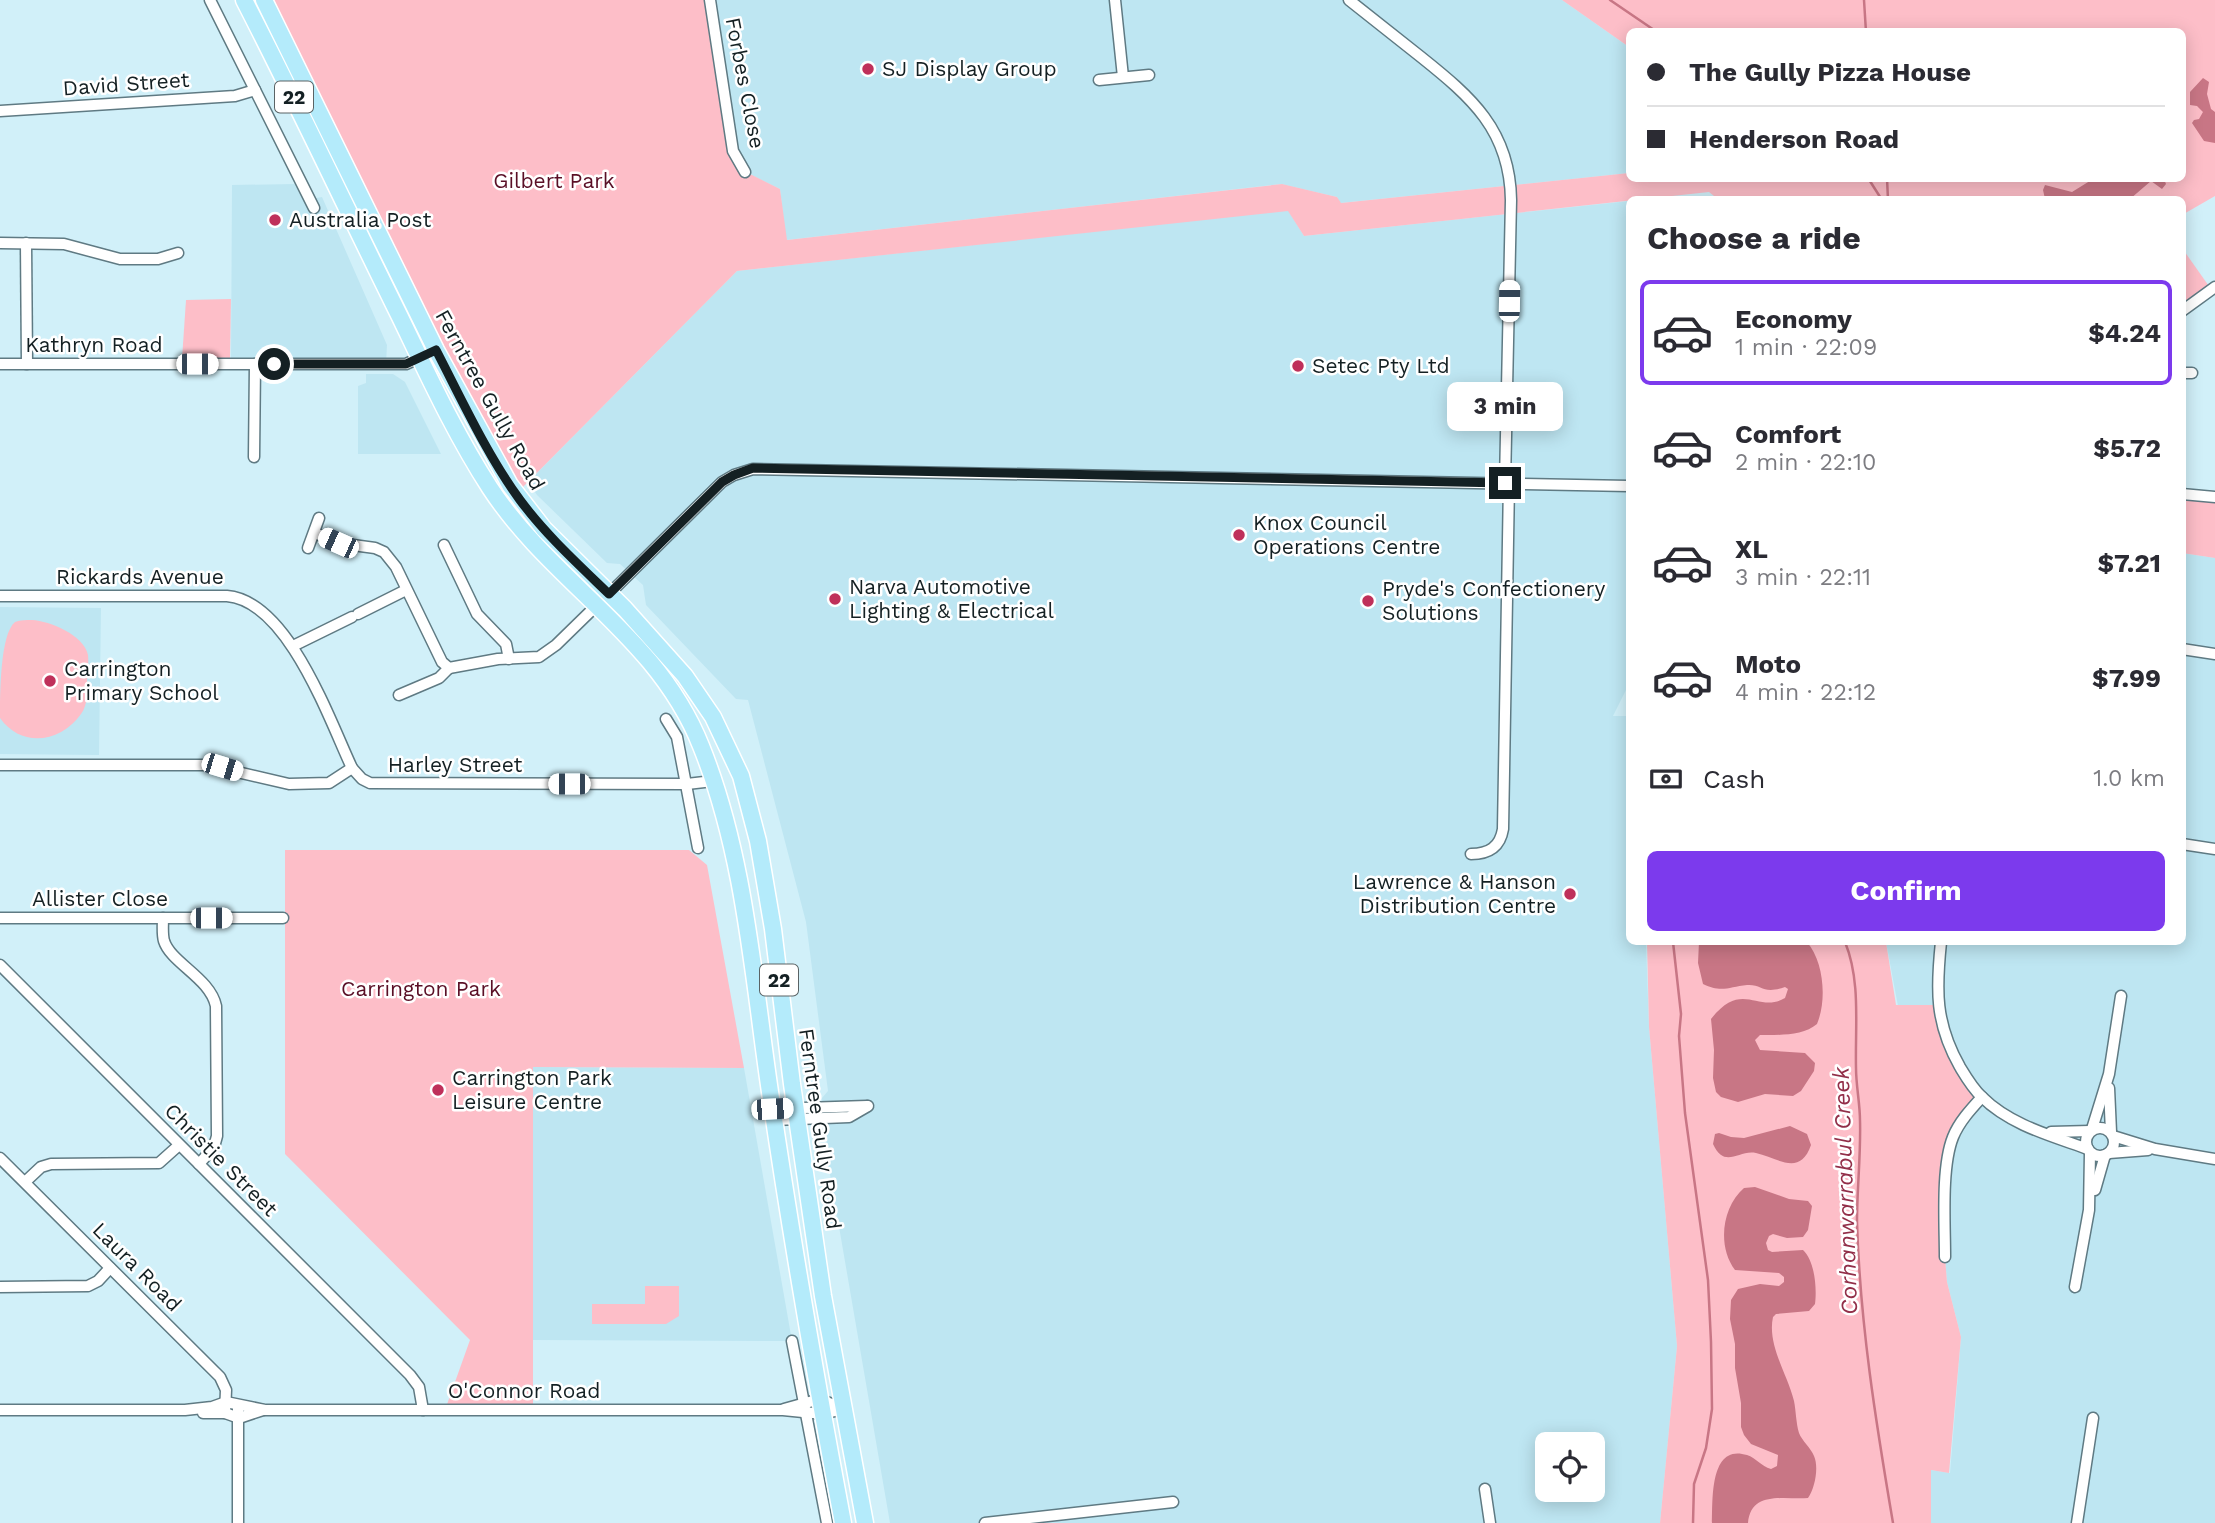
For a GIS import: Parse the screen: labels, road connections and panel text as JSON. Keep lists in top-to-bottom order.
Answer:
{
  "streets": {
    "main road": ["22", "Ferntree Gully Road"],
    "street": [
      "Forbes Close",
      "David Street",
      "Kathryn Road",
      "Rickards Avenue",
      "Harley Street",
      "Allister Close",
      "Christie Street",
      "Laura Road",
      "O'Connor Road"
    ]
  },
  "crossings": [
    ["Kathryn Road", "Ferntree Gully Road"],
    ["Ferntree Gully Road", "Harley Street"],
    ["Ferntree Gully Road", "O'Connor Road"],
    ["Rickards Avenue", "Harley Street"],
    ["Christie Street", "O'Connor Road"],
    ["Laura Road", "O'Connor Road"]
  ],
  "water": ["Corhanwarrabul Creek"],
  "parks": ["Gilbert Park", "Carrington Park"],
  "places": [
    "SJ Display Group",
    "Australia Post",
    "Setec Pty Ltd",
    "Knox Council Operations Centre",
    "Narva Automotive Lighting & Electrical",
    "Pryde's Confectionery Solutions",
    "Carrington Primary School",
    "Lawrence & Hanson Distribution Centre",
    "Carrington Park Leisure Centre"
  ],
  "page": {
    "banner": ["The Gully Pizza House", "Henderson Road"],
    "heading": "Choose a ride",
    "list": [
      {
        "name": "Economy",
        "note": "1 min · 22:09",
        "value": "$4.24"
      },
      {
        "name": "Comfort",
        "note": "2 min · 22:10",
        "value": "$5.72"
      },
      {
        "name": "XL",
        "note": "3 min · 22:11",
        "value": "$7.21"
      },
      {
        "name": "Moto",
        "note": "4 min · 22:12",
        "value": "$7.99"
      }
    ],
    "bubble": "3 min",
    "pay": ["Cash", "1.0 km"],
    "buttons": "Confirm"
  }
}
